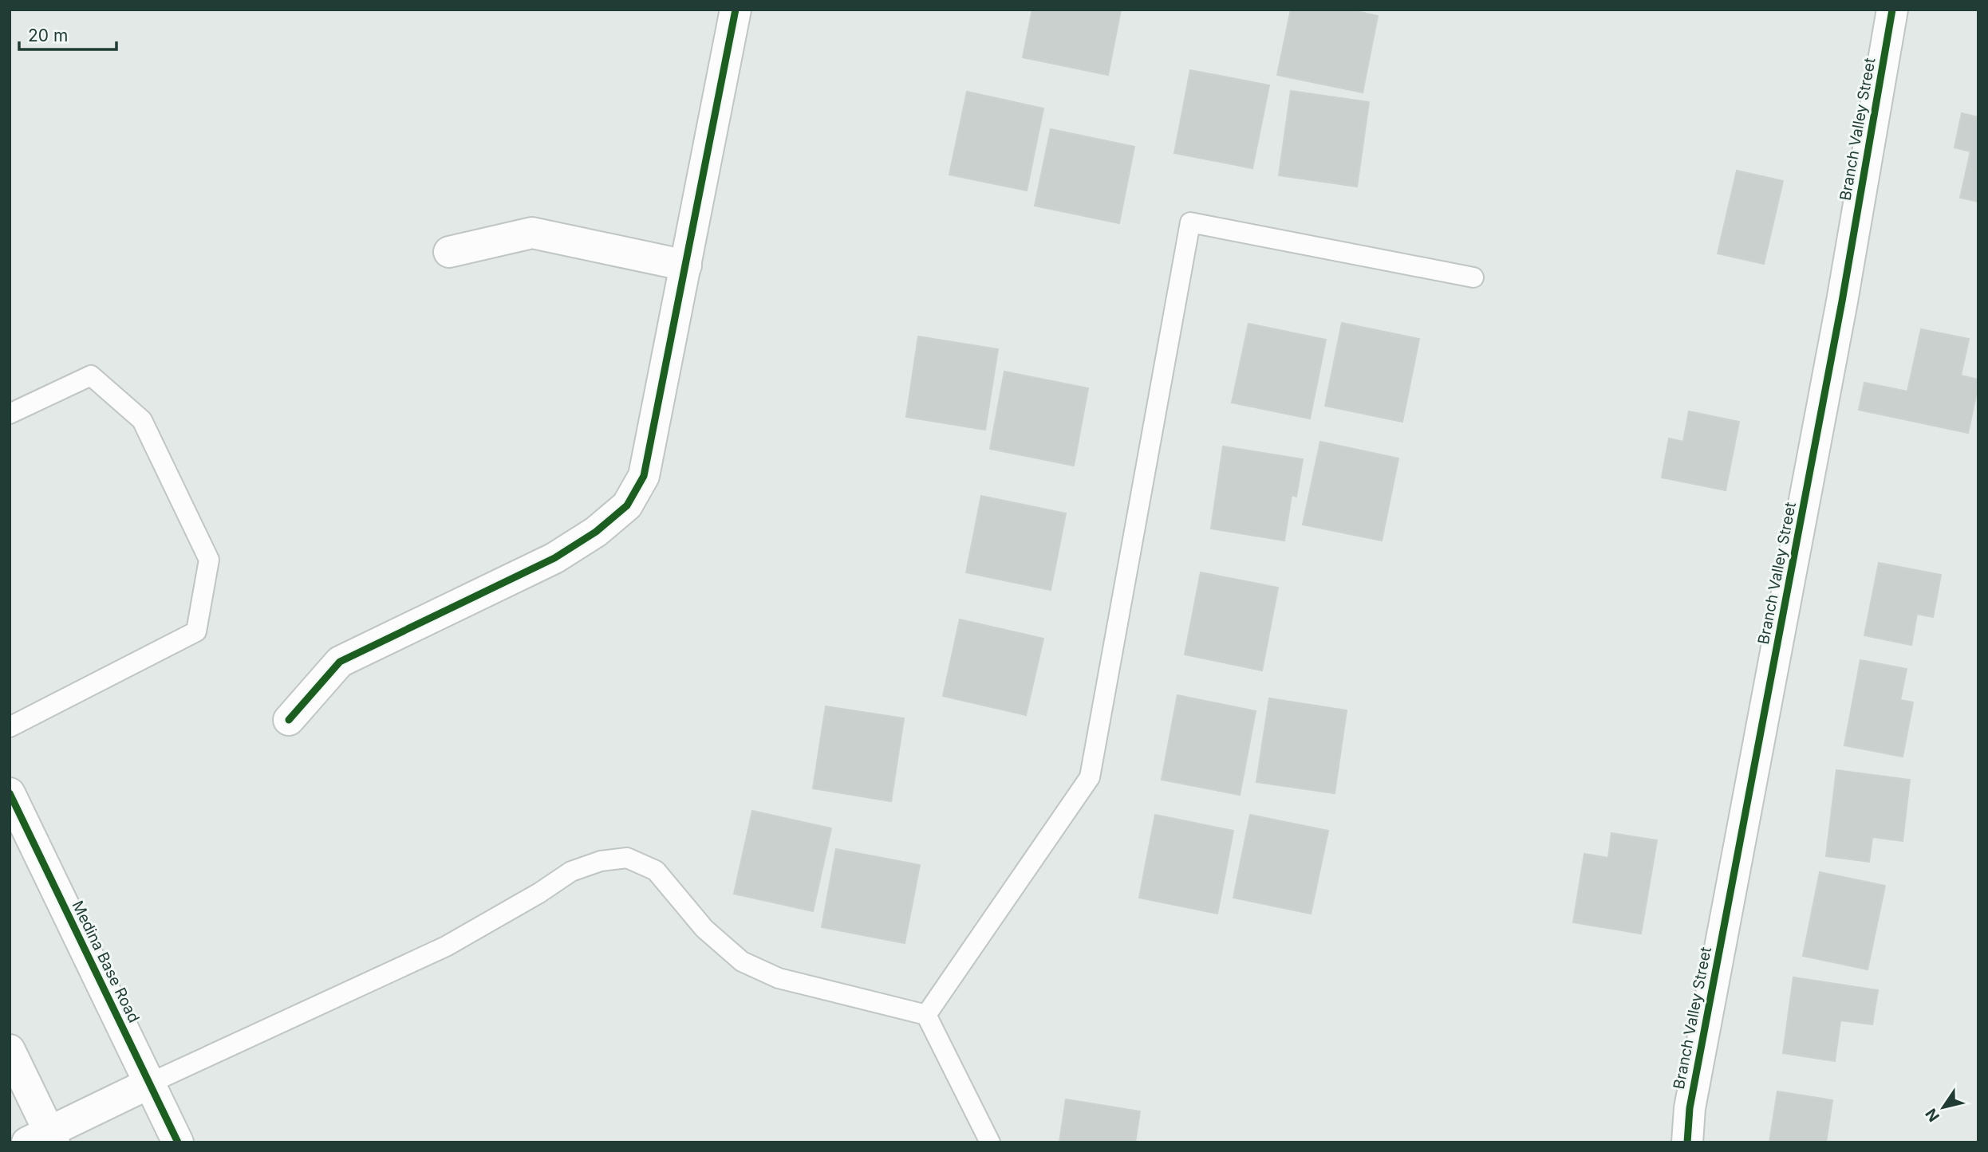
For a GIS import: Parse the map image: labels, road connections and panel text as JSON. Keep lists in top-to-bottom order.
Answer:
{
  "streets": {
    "street": ["Branch Valley Street", "Medina Base Road"]
  },
  "scale_bar": "20 m",
  "north": "bottom left"
}
